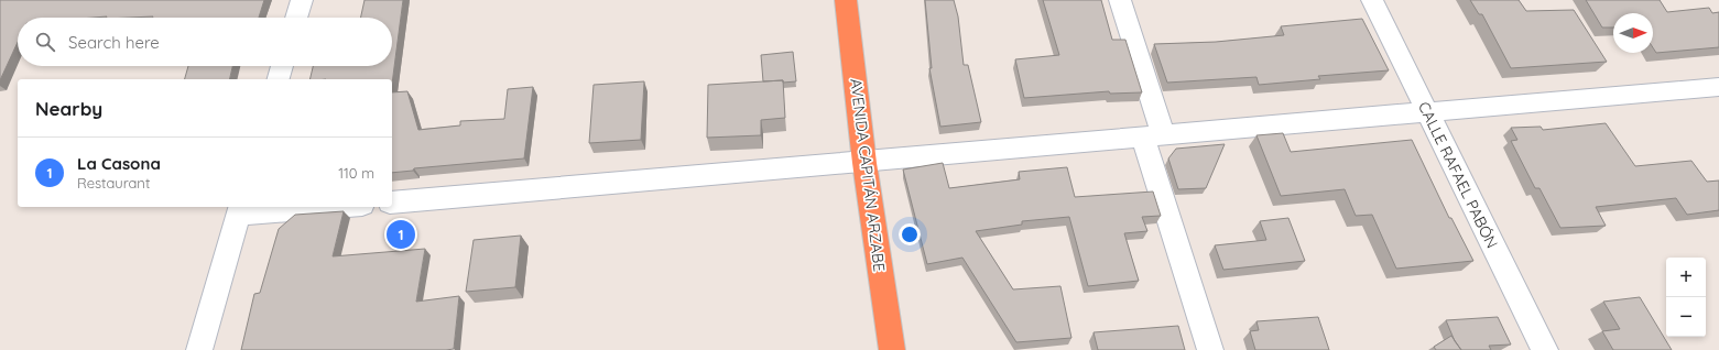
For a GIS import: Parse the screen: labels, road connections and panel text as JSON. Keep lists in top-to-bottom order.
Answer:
{
  "streets": {
    "highway": ["AVENIDA CAPITÁN ARZABE"],
    "street": ["CALLE RAFAEL PABÓN"]
  },
  "north": "right",
  "page": {
    "search": "Search here",
    "heading": "Nearby",
    "list": [
      {
        "mark": "1",
        "name": "La Casona",
        "note": "Restaurant",
        "value": "110 m"
      }
    ],
    "pins": "1",
    "map_buttons": ["+", "−"]
  }
}
